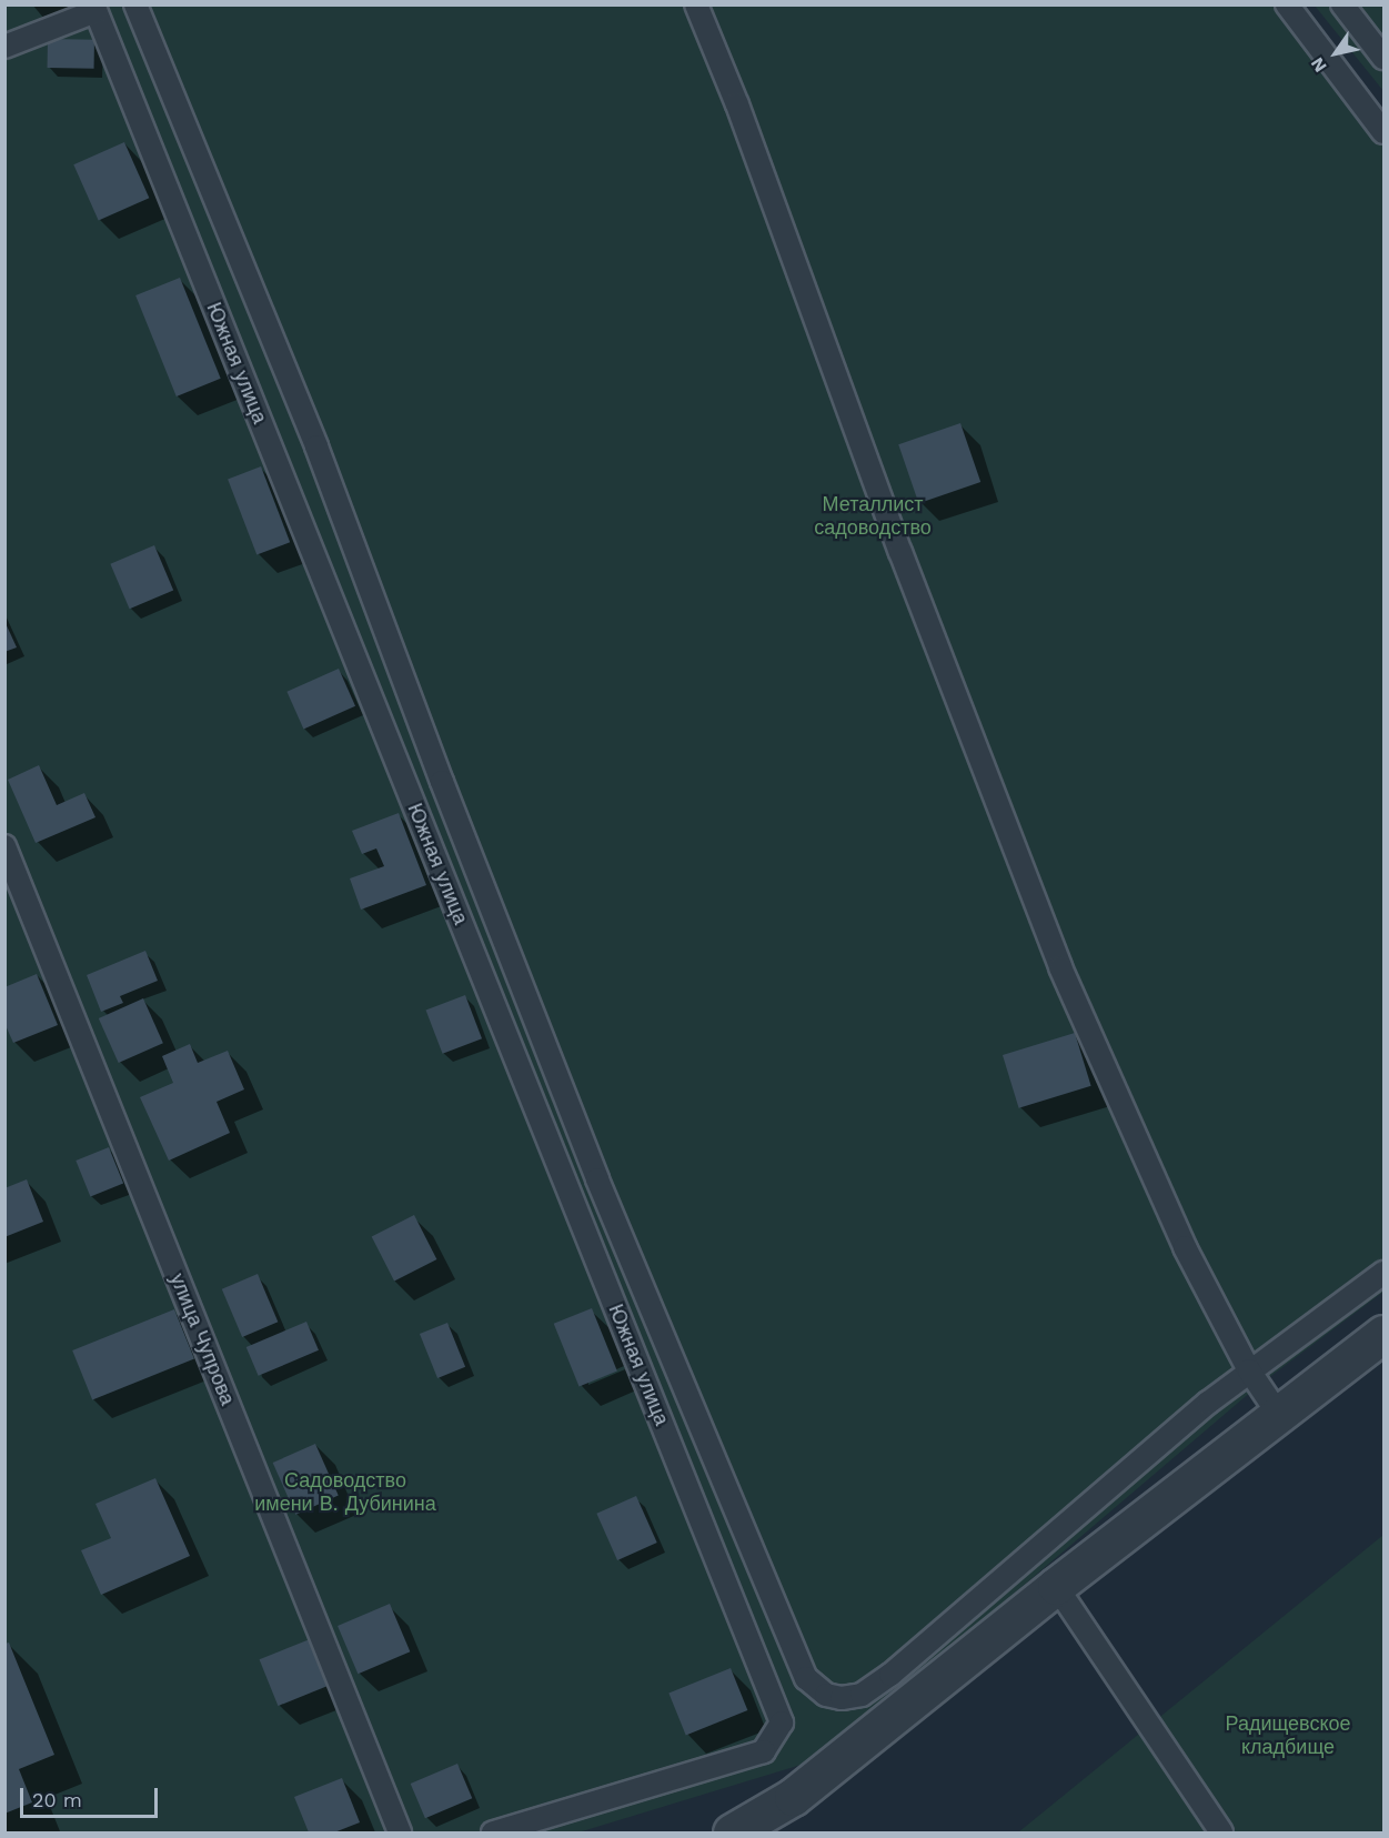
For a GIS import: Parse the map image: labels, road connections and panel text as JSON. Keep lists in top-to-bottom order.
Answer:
{
  "streets": {
    "lane": ["Южная улица", "улица Чупрова"]
  },
  "parks": ["Металлист садоводство", "Садоводство имени В. Дубинина", "Радищевское кладбище"],
  "scale_bar": "20 m",
  "north": "bottom left"
}
